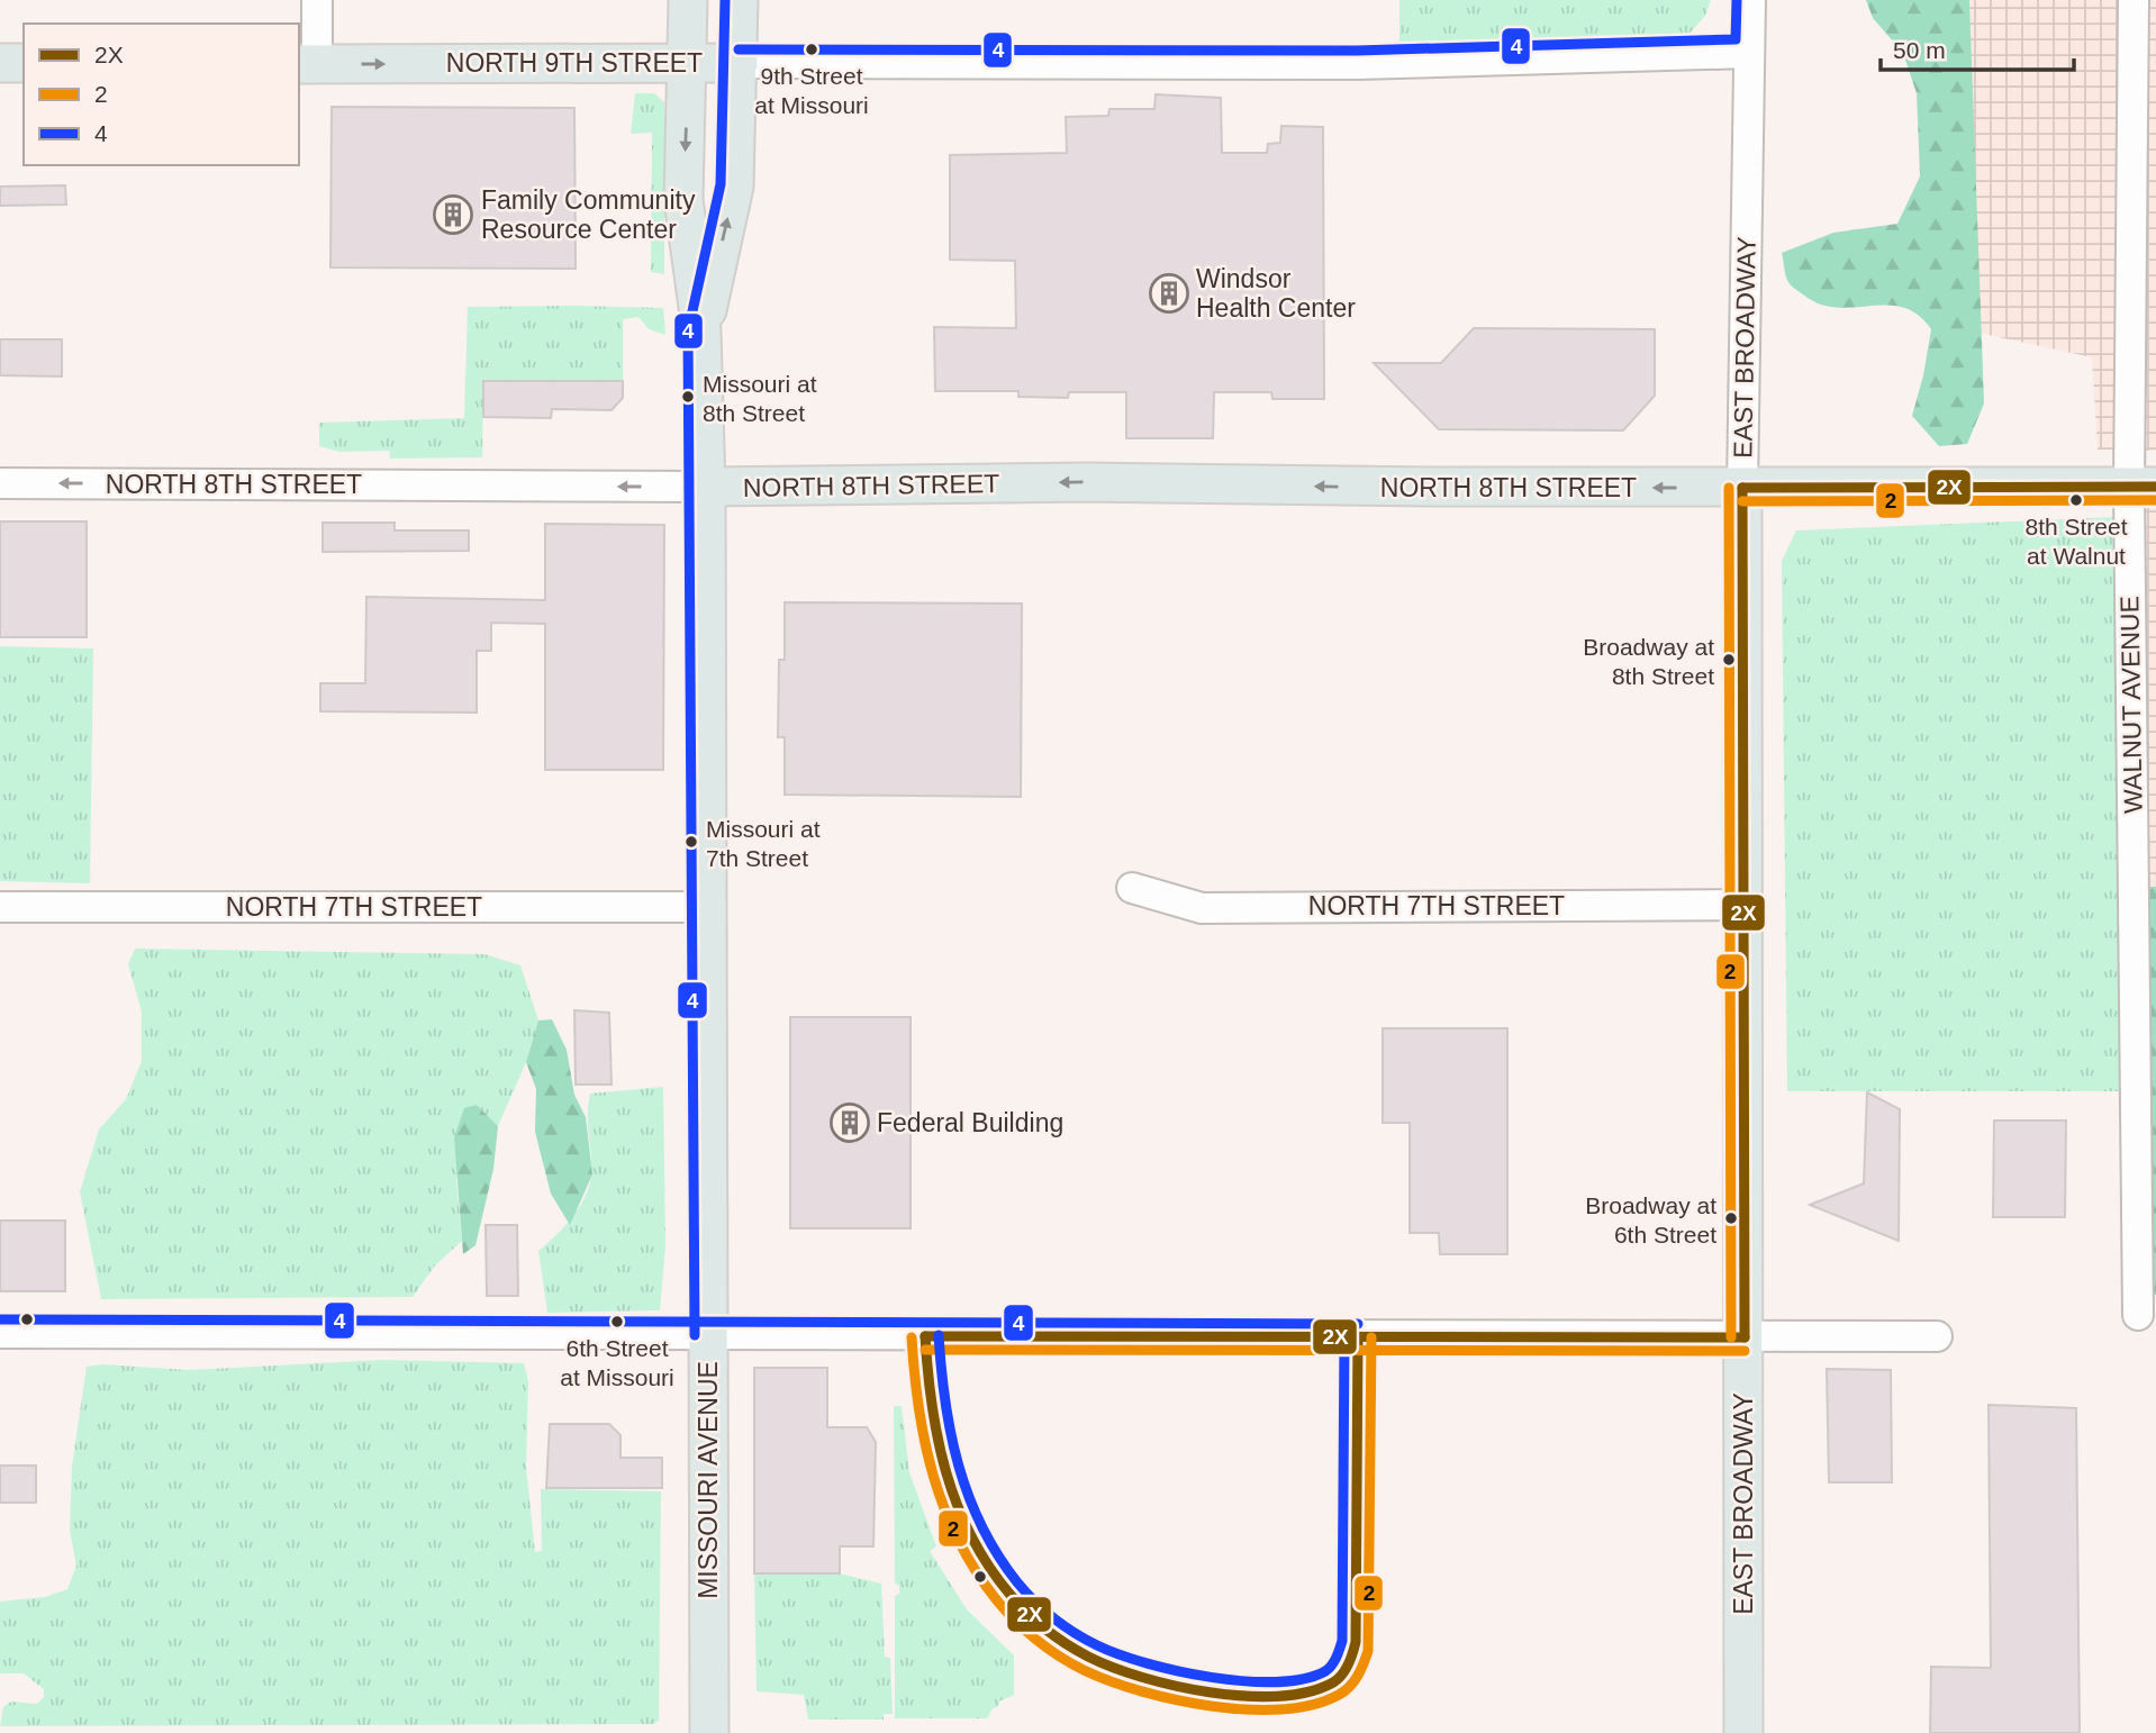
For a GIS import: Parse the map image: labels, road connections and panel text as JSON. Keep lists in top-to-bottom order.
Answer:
{
  "streets": {
    "main road": [
      "NORTH 9TH STREET",
      "EAST BROADWAY",
      "NORTH 8TH STREET",
      "MISSOURI AVENUE"
    ],
    "street": ["WALNUT AVENUE", "NORTH 7TH STREET"]
  },
  "crossings": [
    ["NORTH 9TH STREET", "EAST BROADWAY"],
    ["NORTH 9TH STREET", "MISSOURI AVENUE"],
    ["EAST BROADWAY", "NORTH 8TH STREET"],
    ["EAST BROADWAY", "NORTH 7TH STREET"],
    ["NORTH 8TH STREET", "WALNUT AVENUE"],
    ["NORTH 8TH STREET", "MISSOURI AVENUE"],
    ["NORTH 7TH STREET", "MISSOURI AVENUE"]
  ],
  "one_way": ["NORTH 8TH STREET"],
  "places": {
    "other": [
      "9th Street at Missouri",
      "Missouri at 8th Street",
      "8th Street at Walnut",
      "Broadway at 8th Street",
      "Missouri at 7th Street",
      "Broadway at 6th Street",
      "6th Street at Missouri"
    ],
    "building": ["Family Community Resource Center", "Windsor Health Center", "Federal Building"]
  },
  "lines": ["transit line 4", "transit line 2X", "transit line 2"],
  "legend": ["2X", "2", "4"],
  "scale_bar": "50 m"
}
